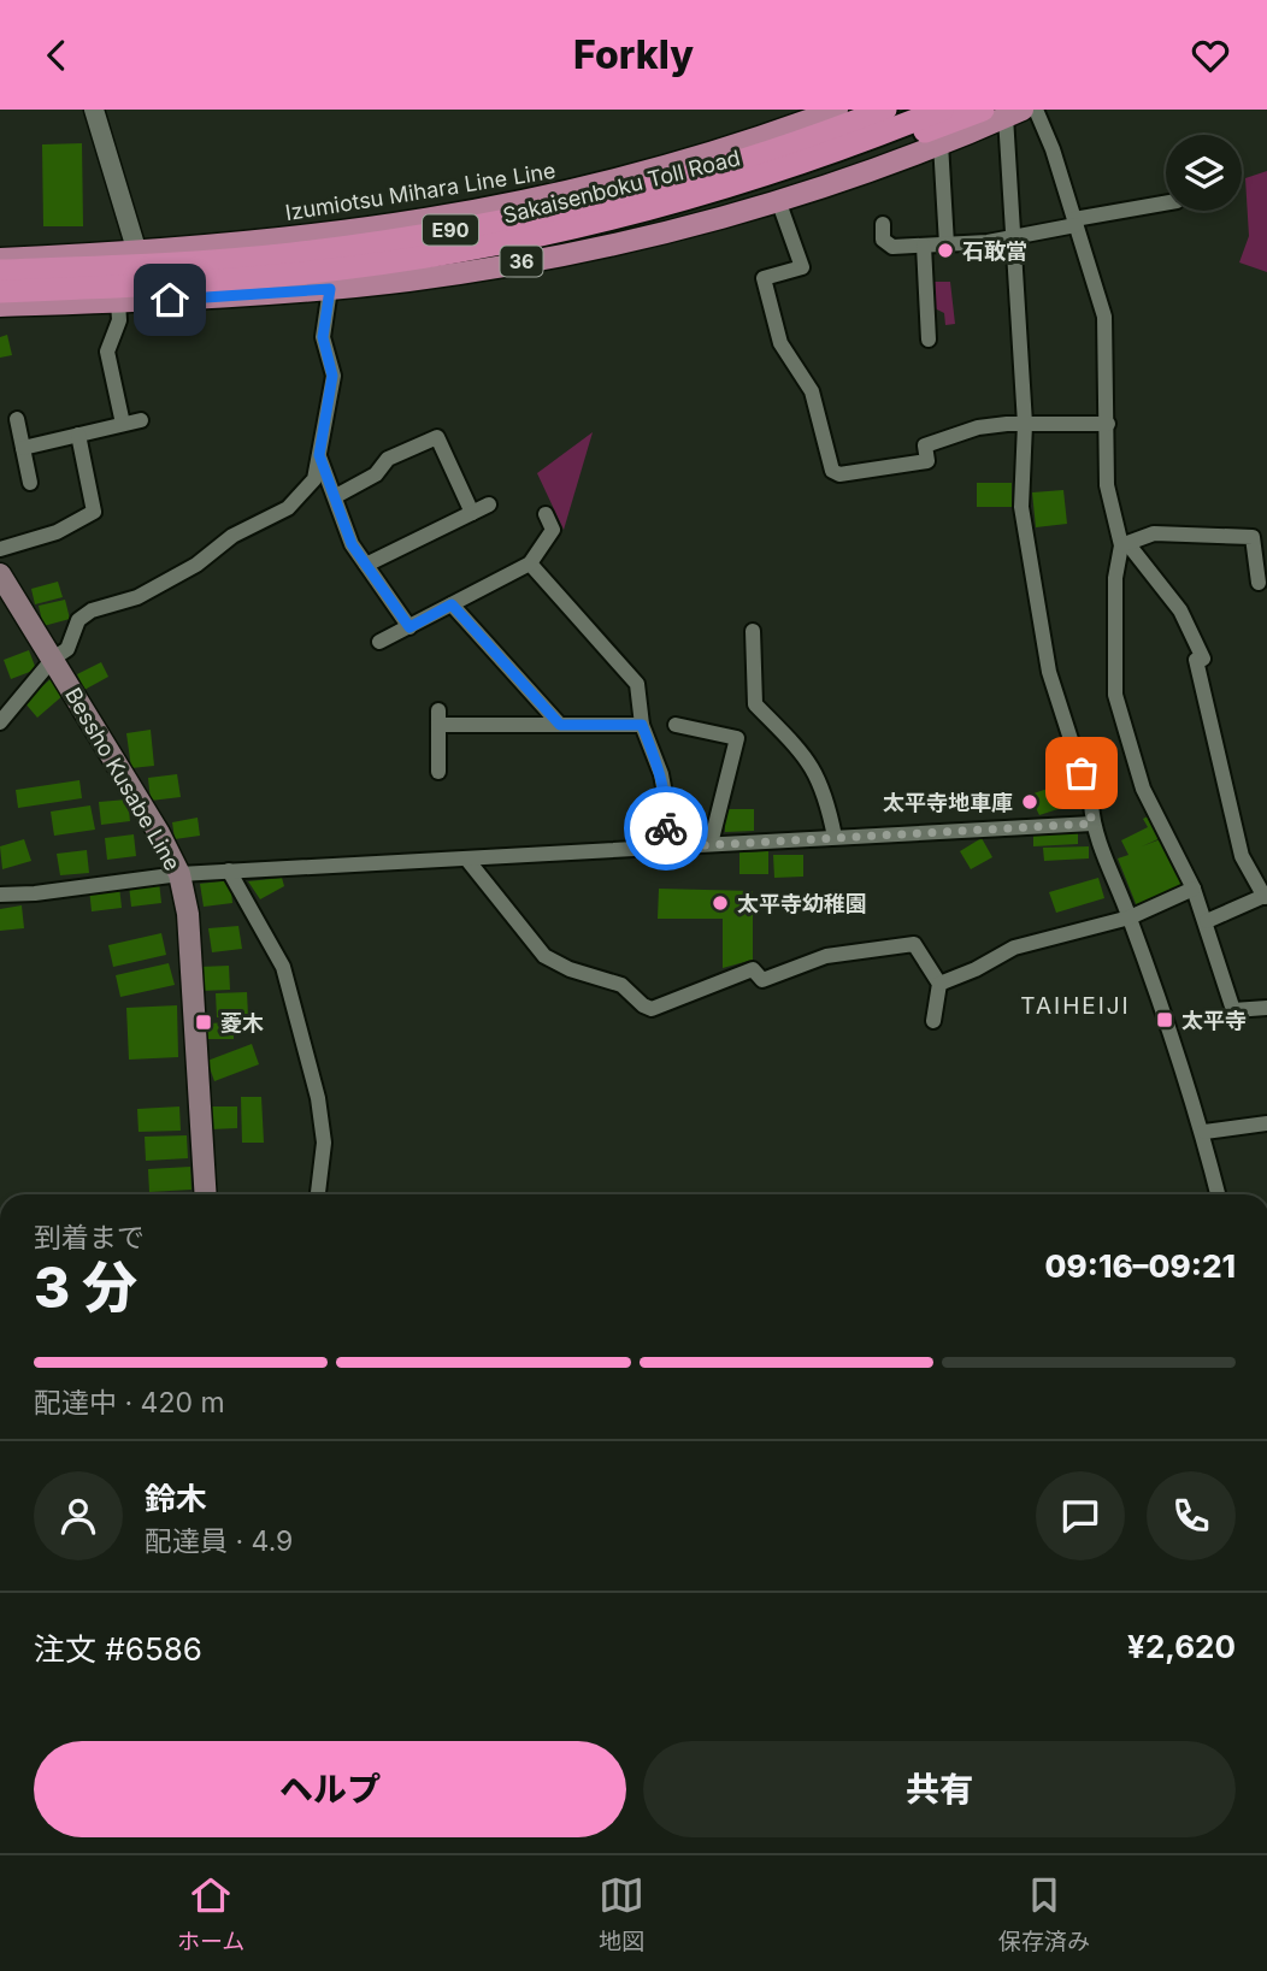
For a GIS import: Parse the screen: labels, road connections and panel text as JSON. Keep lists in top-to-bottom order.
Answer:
{
  "streets": {
    "highway": ["Sakaisenboku Toll Road", "E90"],
    "main road": ["Izumiotsu Mihara Line Line", "36", "Bessho Kusabe Line"]
  },
  "districts": ["TAIHEIJI"],
  "places": {
    "other": ["石敢當", "太平寺地車庫", "太平寺幼稚園"],
    "transit": ["太平寺", "菱木"]
  },
  "page": {
    "header": "Forkly",
    "heading": ["3 分", "到着まで", "09:16–09:21"],
    "panel": [
      "鈴木",
      "配達員 · 4.9",
      "注文 #6586",
      "¥2,620"
    ],
    "bar": "配達中 · 420 m",
    "buttons": ["ヘルプ", "共有"],
    "tabs": ["ホーム", "地図", "保存済み"]
  }
}
